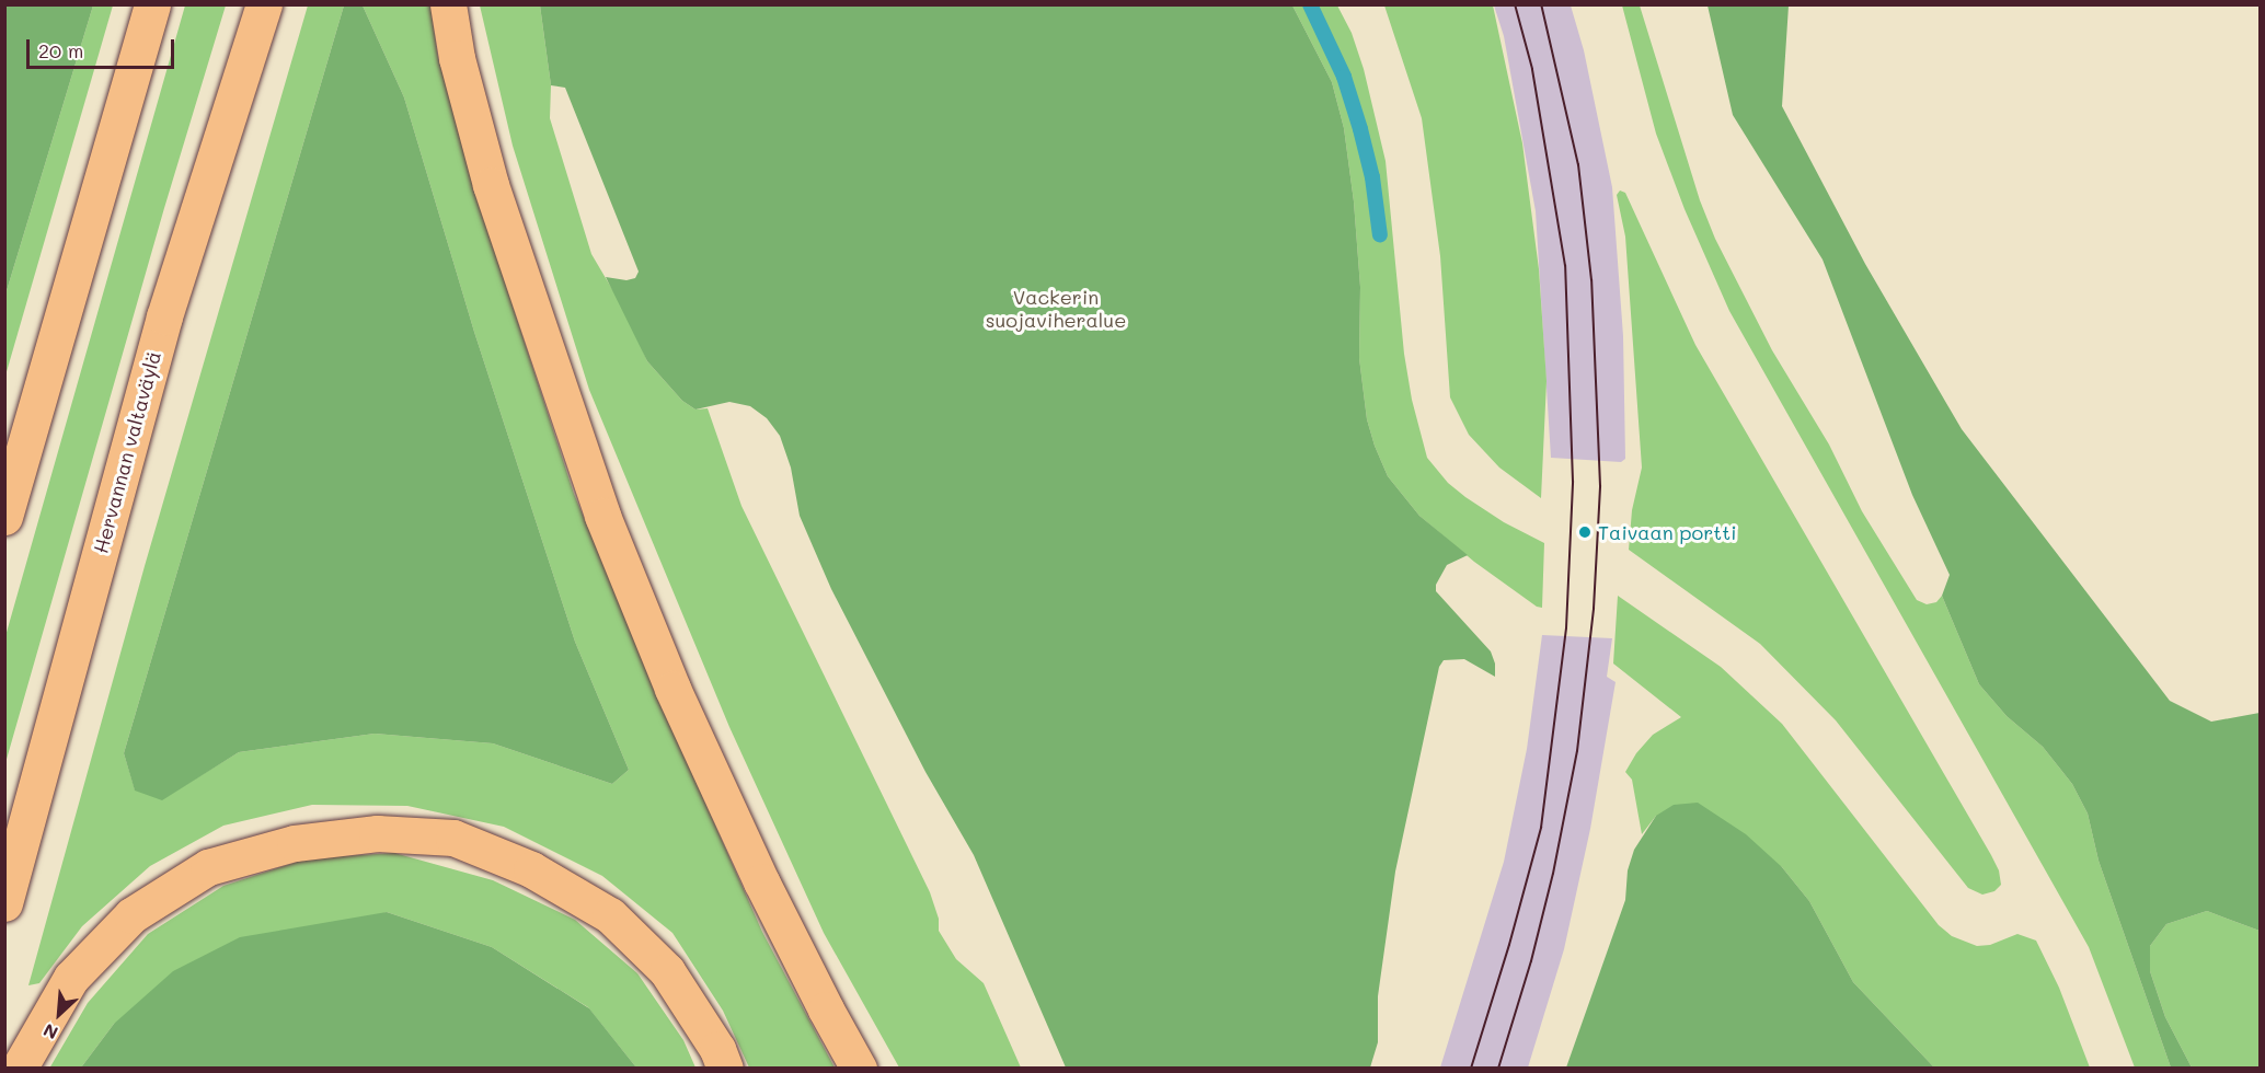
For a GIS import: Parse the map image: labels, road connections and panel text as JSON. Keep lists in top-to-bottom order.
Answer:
{
  "streets": {
    "highway": ["Hervannan valtaväylä"]
  },
  "parks": ["Vackerin suojaviheralue"],
  "places": ["Taivaan portti"],
  "scale_bar": "20 m",
  "north": "bottom left"
}
